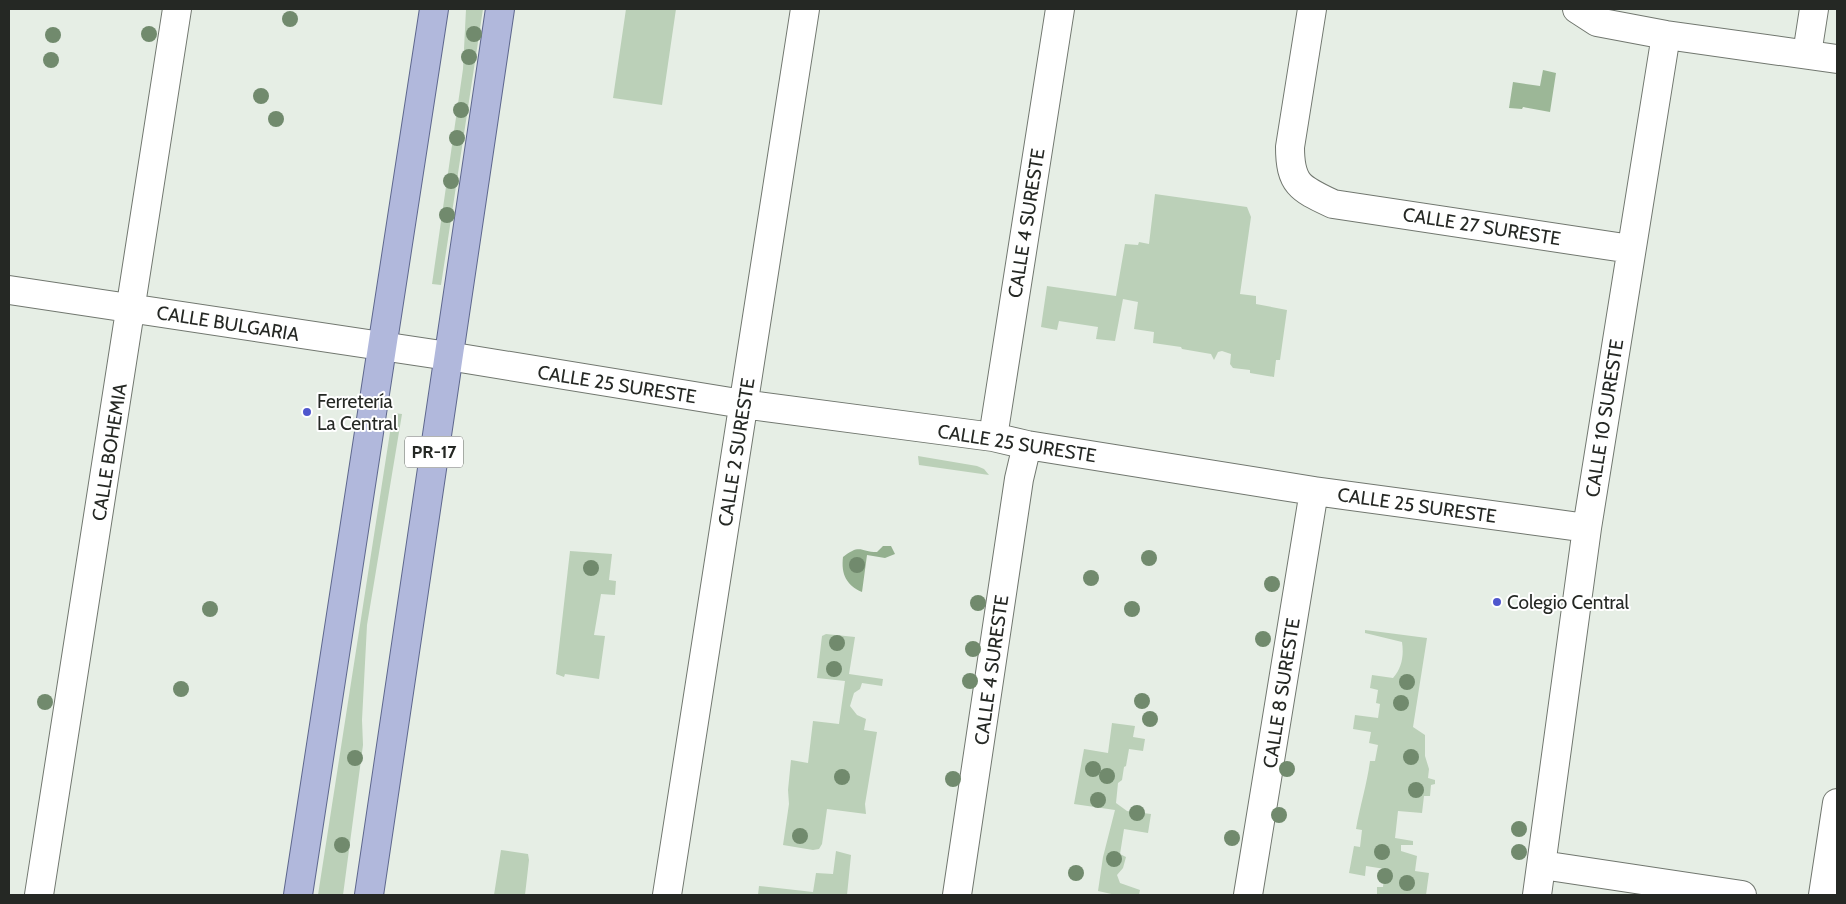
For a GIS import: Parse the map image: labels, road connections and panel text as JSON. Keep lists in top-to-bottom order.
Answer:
{
  "streets": {
    "main road": ["PR-17"],
    "street": [
      "CALLE 4 SURESTE",
      "CALLE 27 SURESTE",
      "CALLE BULGARIA",
      "CALLE 25 SURESTE",
      "CALLE 10 SURESTE",
      "CALLE BOHEMIA",
      "CALLE 2 SURESTE",
      "CALLE 8 SURESTE"
    ]
  },
  "crossings": [
    ["CALLE 4 SURESTE", "CALLE 25 SURESTE"],
    ["CALLE 27 SURESTE", "CALLE 10 SURESTE"],
    ["CALLE BULGARIA", "CALLE 25 SURESTE"],
    ["CALLE BULGARIA", "CALLE BOHEMIA"],
    ["CALLE BULGARIA", "PR-17"],
    ["CALLE 25 SURESTE", "CALLE 10 SURESTE"],
    ["CALLE 25 SURESTE", "PR-17"],
    ["CALLE 25 SURESTE", "CALLE 2 SURESTE"],
    ["CALLE 25 SURESTE", "CALLE 8 SURESTE"]
  ],
  "places": ["Ferretería La Central", "Colegio Central"]
}
